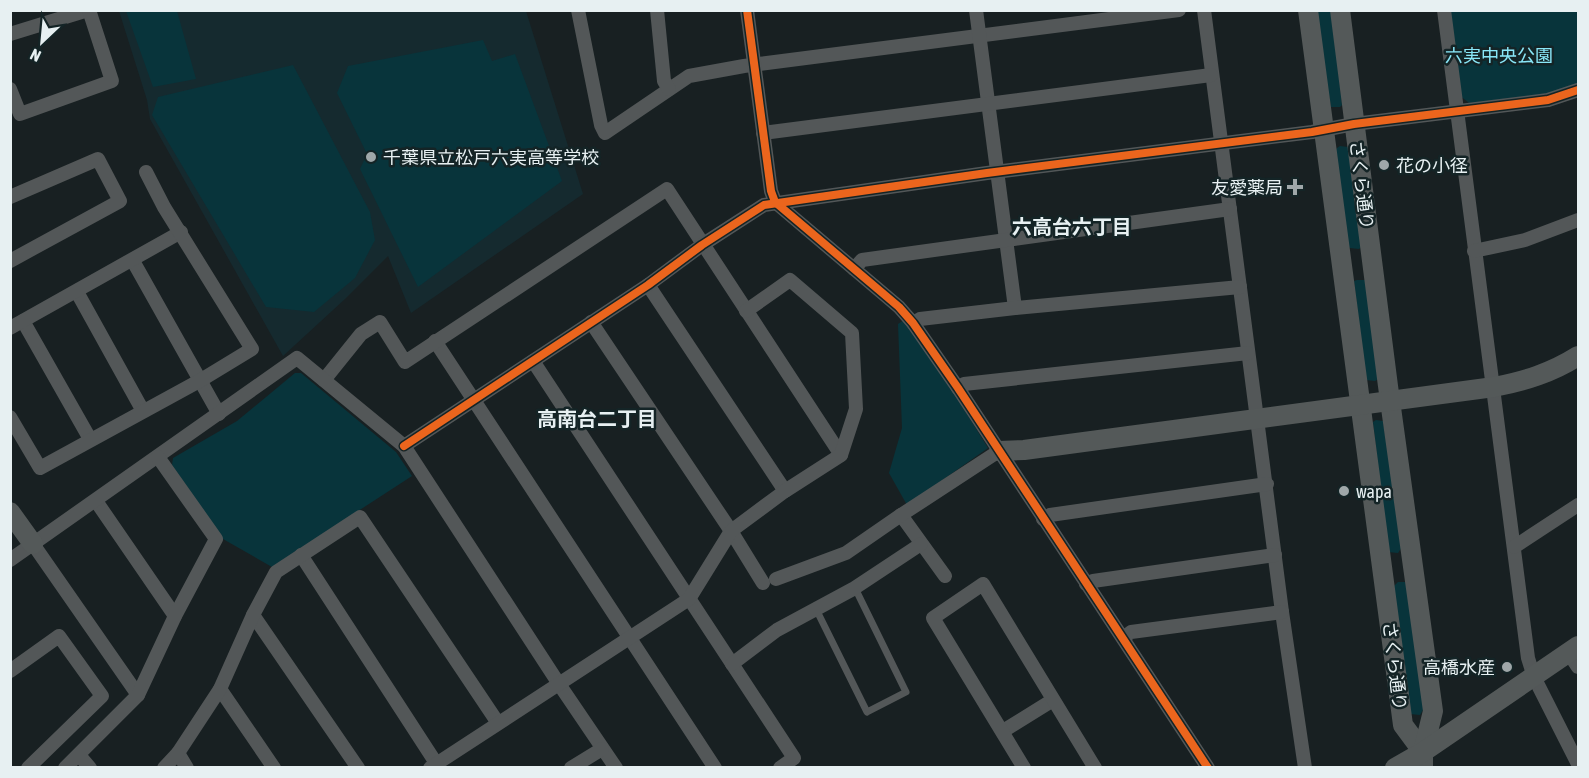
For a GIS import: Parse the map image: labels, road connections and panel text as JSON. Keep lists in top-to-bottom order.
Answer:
{
  "streets": {
    "street": ["さくら通り"]
  },
  "districts": ["六高台六丁目", "高南台二丁目"],
  "parks": ["六実中央公園"],
  "places": {
    "other": [
      "千葉県立松戸六実高等学校",
      "花の小径",
      "wapa",
      "高橋水産"
    ],
    "health": ["友愛薬局"]
  },
  "north": "bottom left"
}
